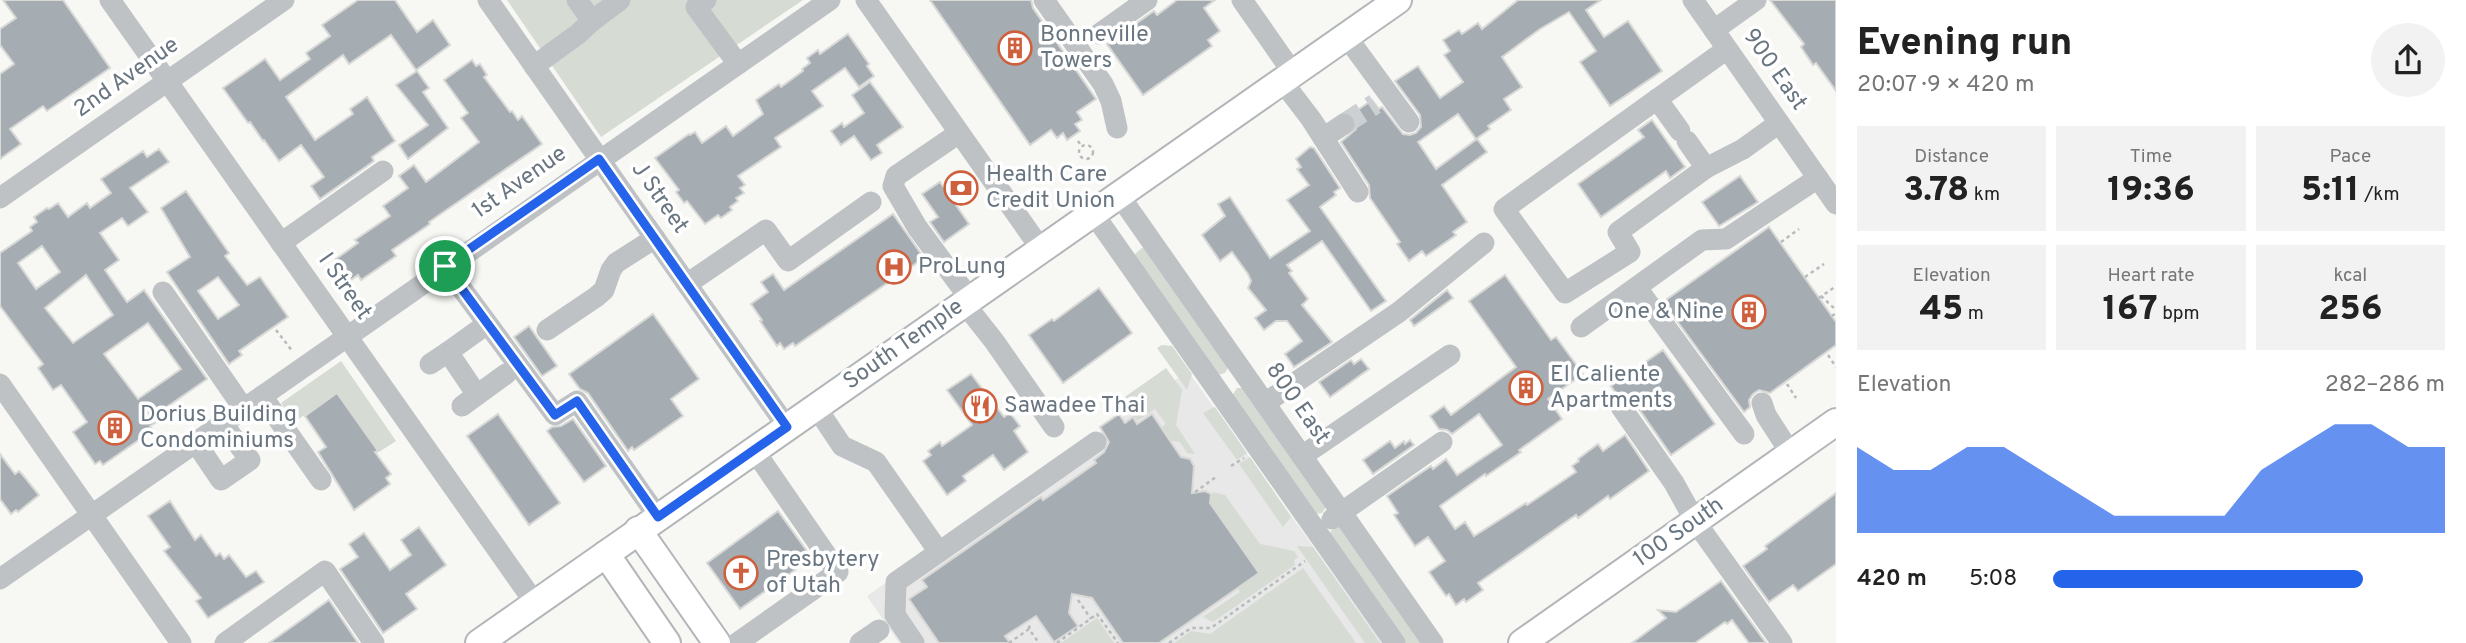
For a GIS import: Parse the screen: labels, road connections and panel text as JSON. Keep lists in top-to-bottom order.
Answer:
{
  "streets": {
    "main road": ["South Temple", "100 South"],
    "street": [
      "900 East",
      "2nd Avenue",
      "1st Avenue",
      "J Street",
      "I Street",
      "800 East"
    ]
  },
  "crossings": [
    ["2nd Avenue", "I Street"],
    ["1st Avenue", "J Street"],
    ["1st Avenue", "I Street"],
    ["J Street", "South Temple"],
    ["I Street", "South Temple"],
    ["South Temple", "800 East"]
  ],
  "places": {
    "building": [
      "Bonneville Towers",
      "One & Nine",
      "El Caliente Apartments",
      "Dorius Building Condominiums"
    ],
    "bank": ["Health Care Credit Union"],
    "hospital": ["ProLung"],
    "restaurant": ["Sawadee Thai"],
    "church": ["Presbytery of Utah"]
  },
  "page": {
    "heading": ["Evening run", "20:07 · 9 × 420 m"],
    "stats": [
      ["Distance", "3.78 km"],
      ["Time", "19:36"],
      ["Pace", "5:11 /km"],
      ["Elevation", "45 m"],
      ["Heart rate", "167 bpm"],
      ["kcal", "256"]
    ],
    "chart": ["Elevation", "282–286 m"],
    "list": [
      {
        "name": "420 m",
        "note": "5:08"
      }
    ]
  }
}
